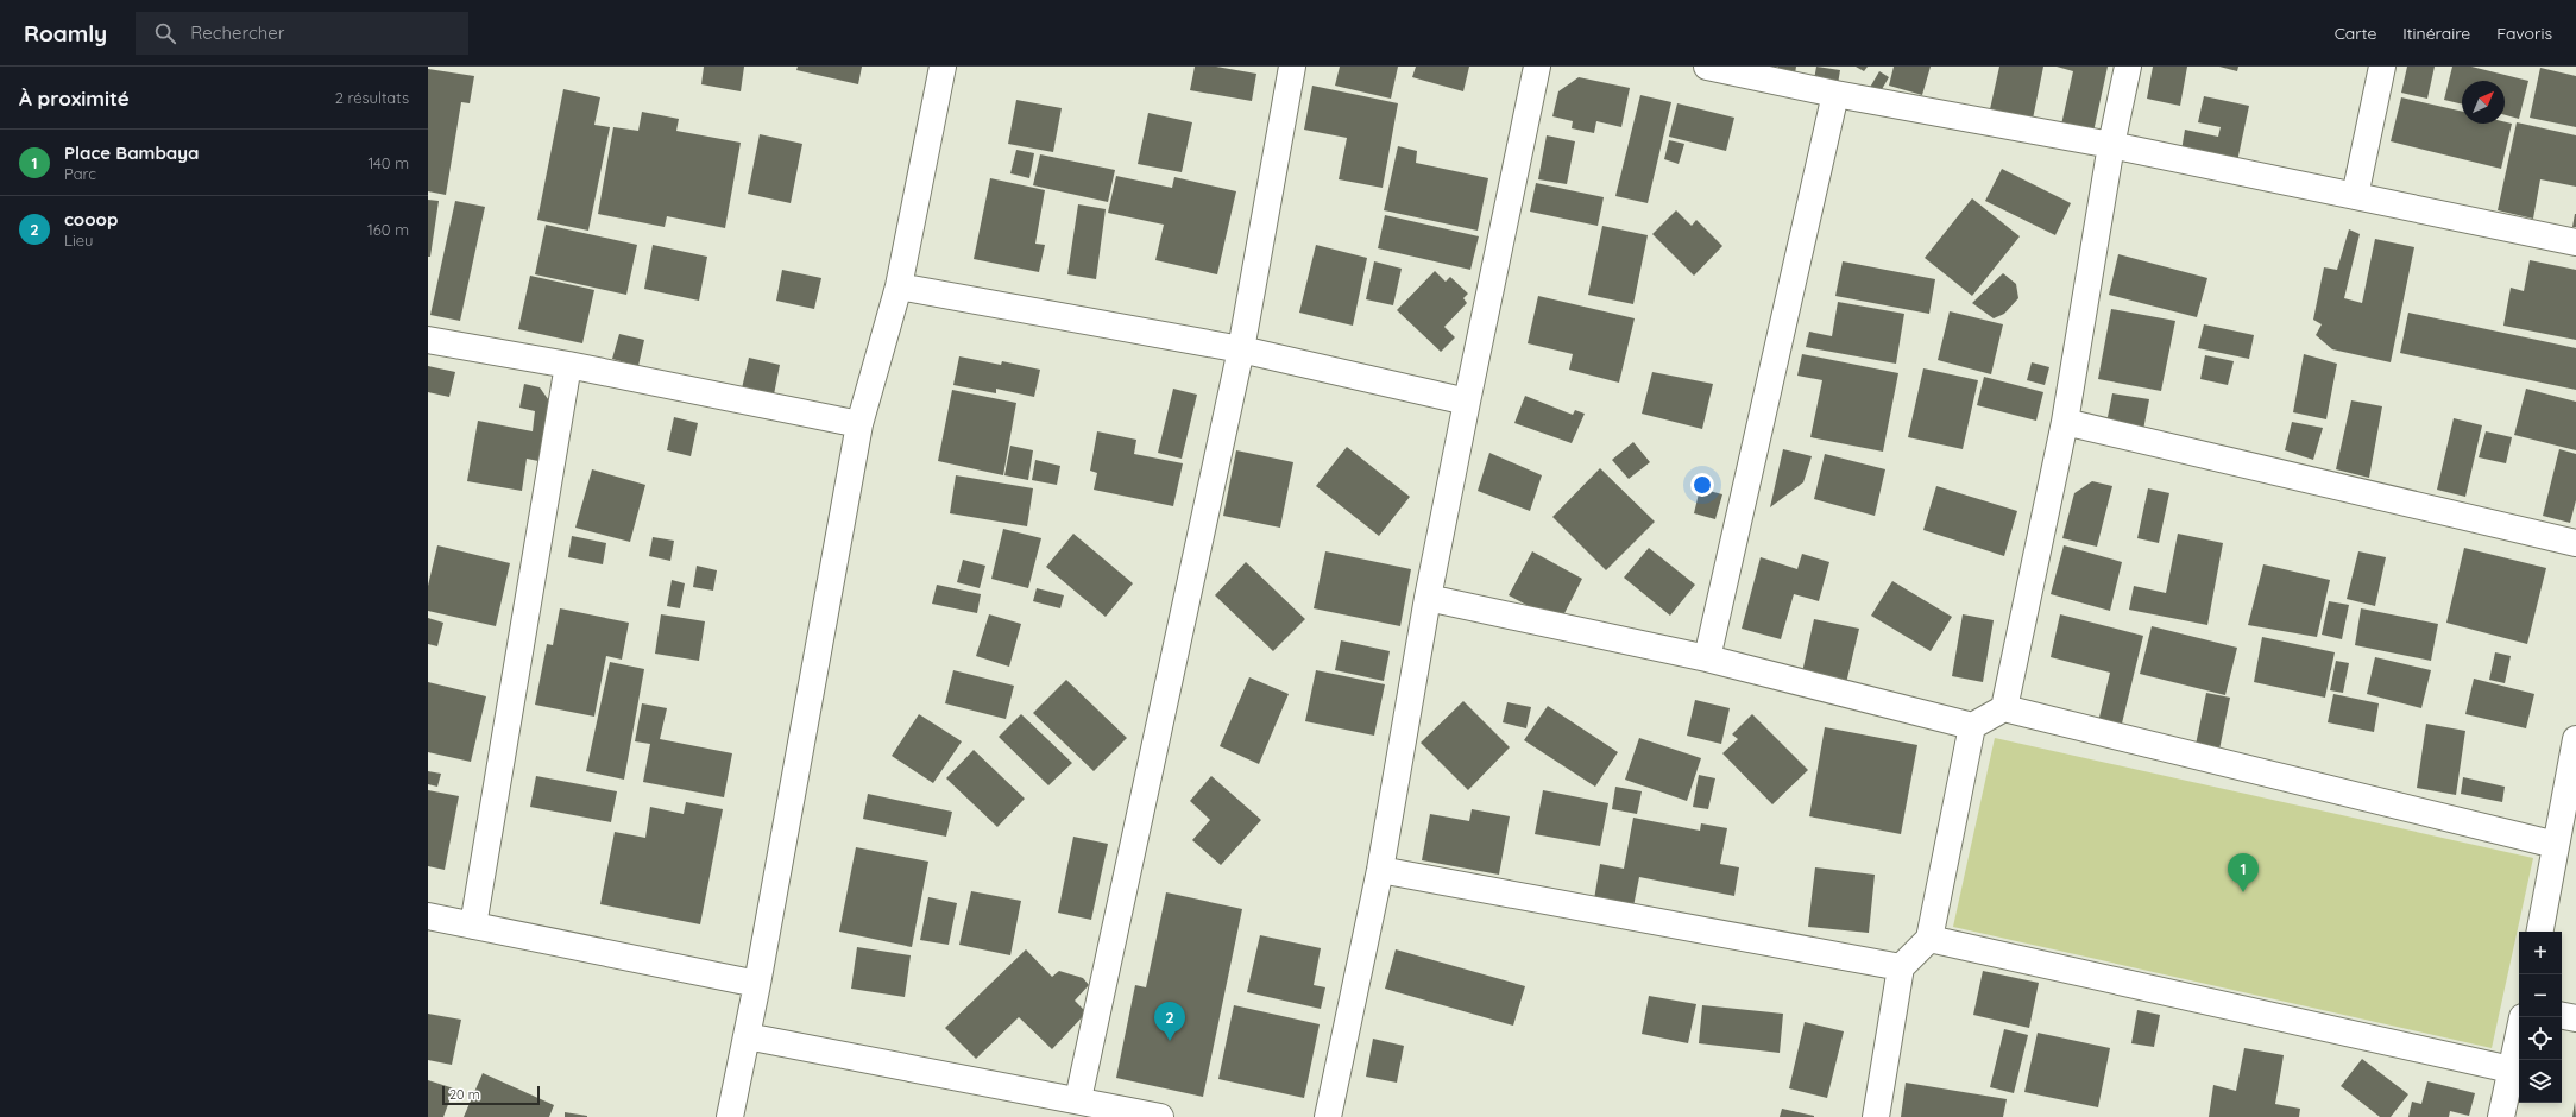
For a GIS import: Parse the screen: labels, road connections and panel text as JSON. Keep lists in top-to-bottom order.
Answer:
{
  "scale_bar": "20 m",
  "north": "top right",
  "page": {
    "header": "Roamly",
    "search": "Rechercher",
    "nav": ["Carte", "Itinéraire", "Favoris"],
    "heading": ["À proximité", "2 résultats"],
    "list": [
      {
        "mark": "1",
        "name": "Place Bambaya",
        "note": "Parc",
        "value": "140 m"
      },
      {
        "mark": "2",
        "name": "cooop",
        "note": "Lieu",
        "value": "160 m"
      }
    ],
    "pins": ["1", "2"],
    "map_buttons": ["+", "−"],
    "scale": "20 m"
  }
}
